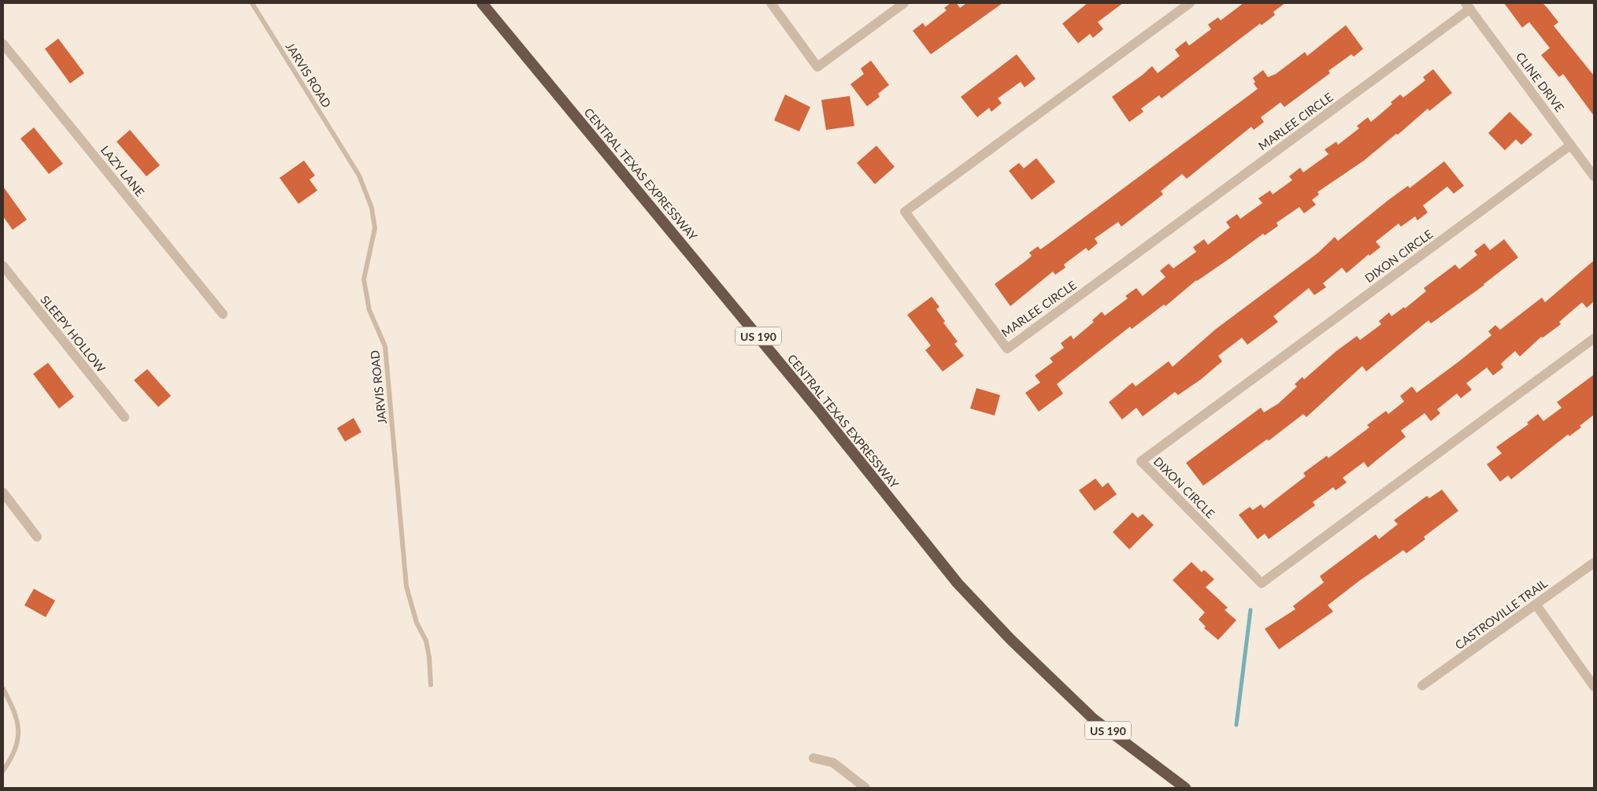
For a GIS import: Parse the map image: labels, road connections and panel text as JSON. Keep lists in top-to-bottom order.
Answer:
{
  "streets": {
    "highway": ["CENTRAL TEXAS EXPRESSWAY", "US 190"],
    "street": [
      "CLINE DRIVE",
      "MARLEE CIRCLE",
      "LAZY LANE",
      "DIXON CIRCLE",
      "SLEEPY HOLLOW",
      "CASTROVILLE TRAIL"
    ],
    "lane": ["JARVIS ROAD"]
  },
  "crossings": [
    ["CLINE DRIVE", "MARLEE CIRCLE"],
    ["CLINE DRIVE", "DIXON CIRCLE"]
  ]
}
